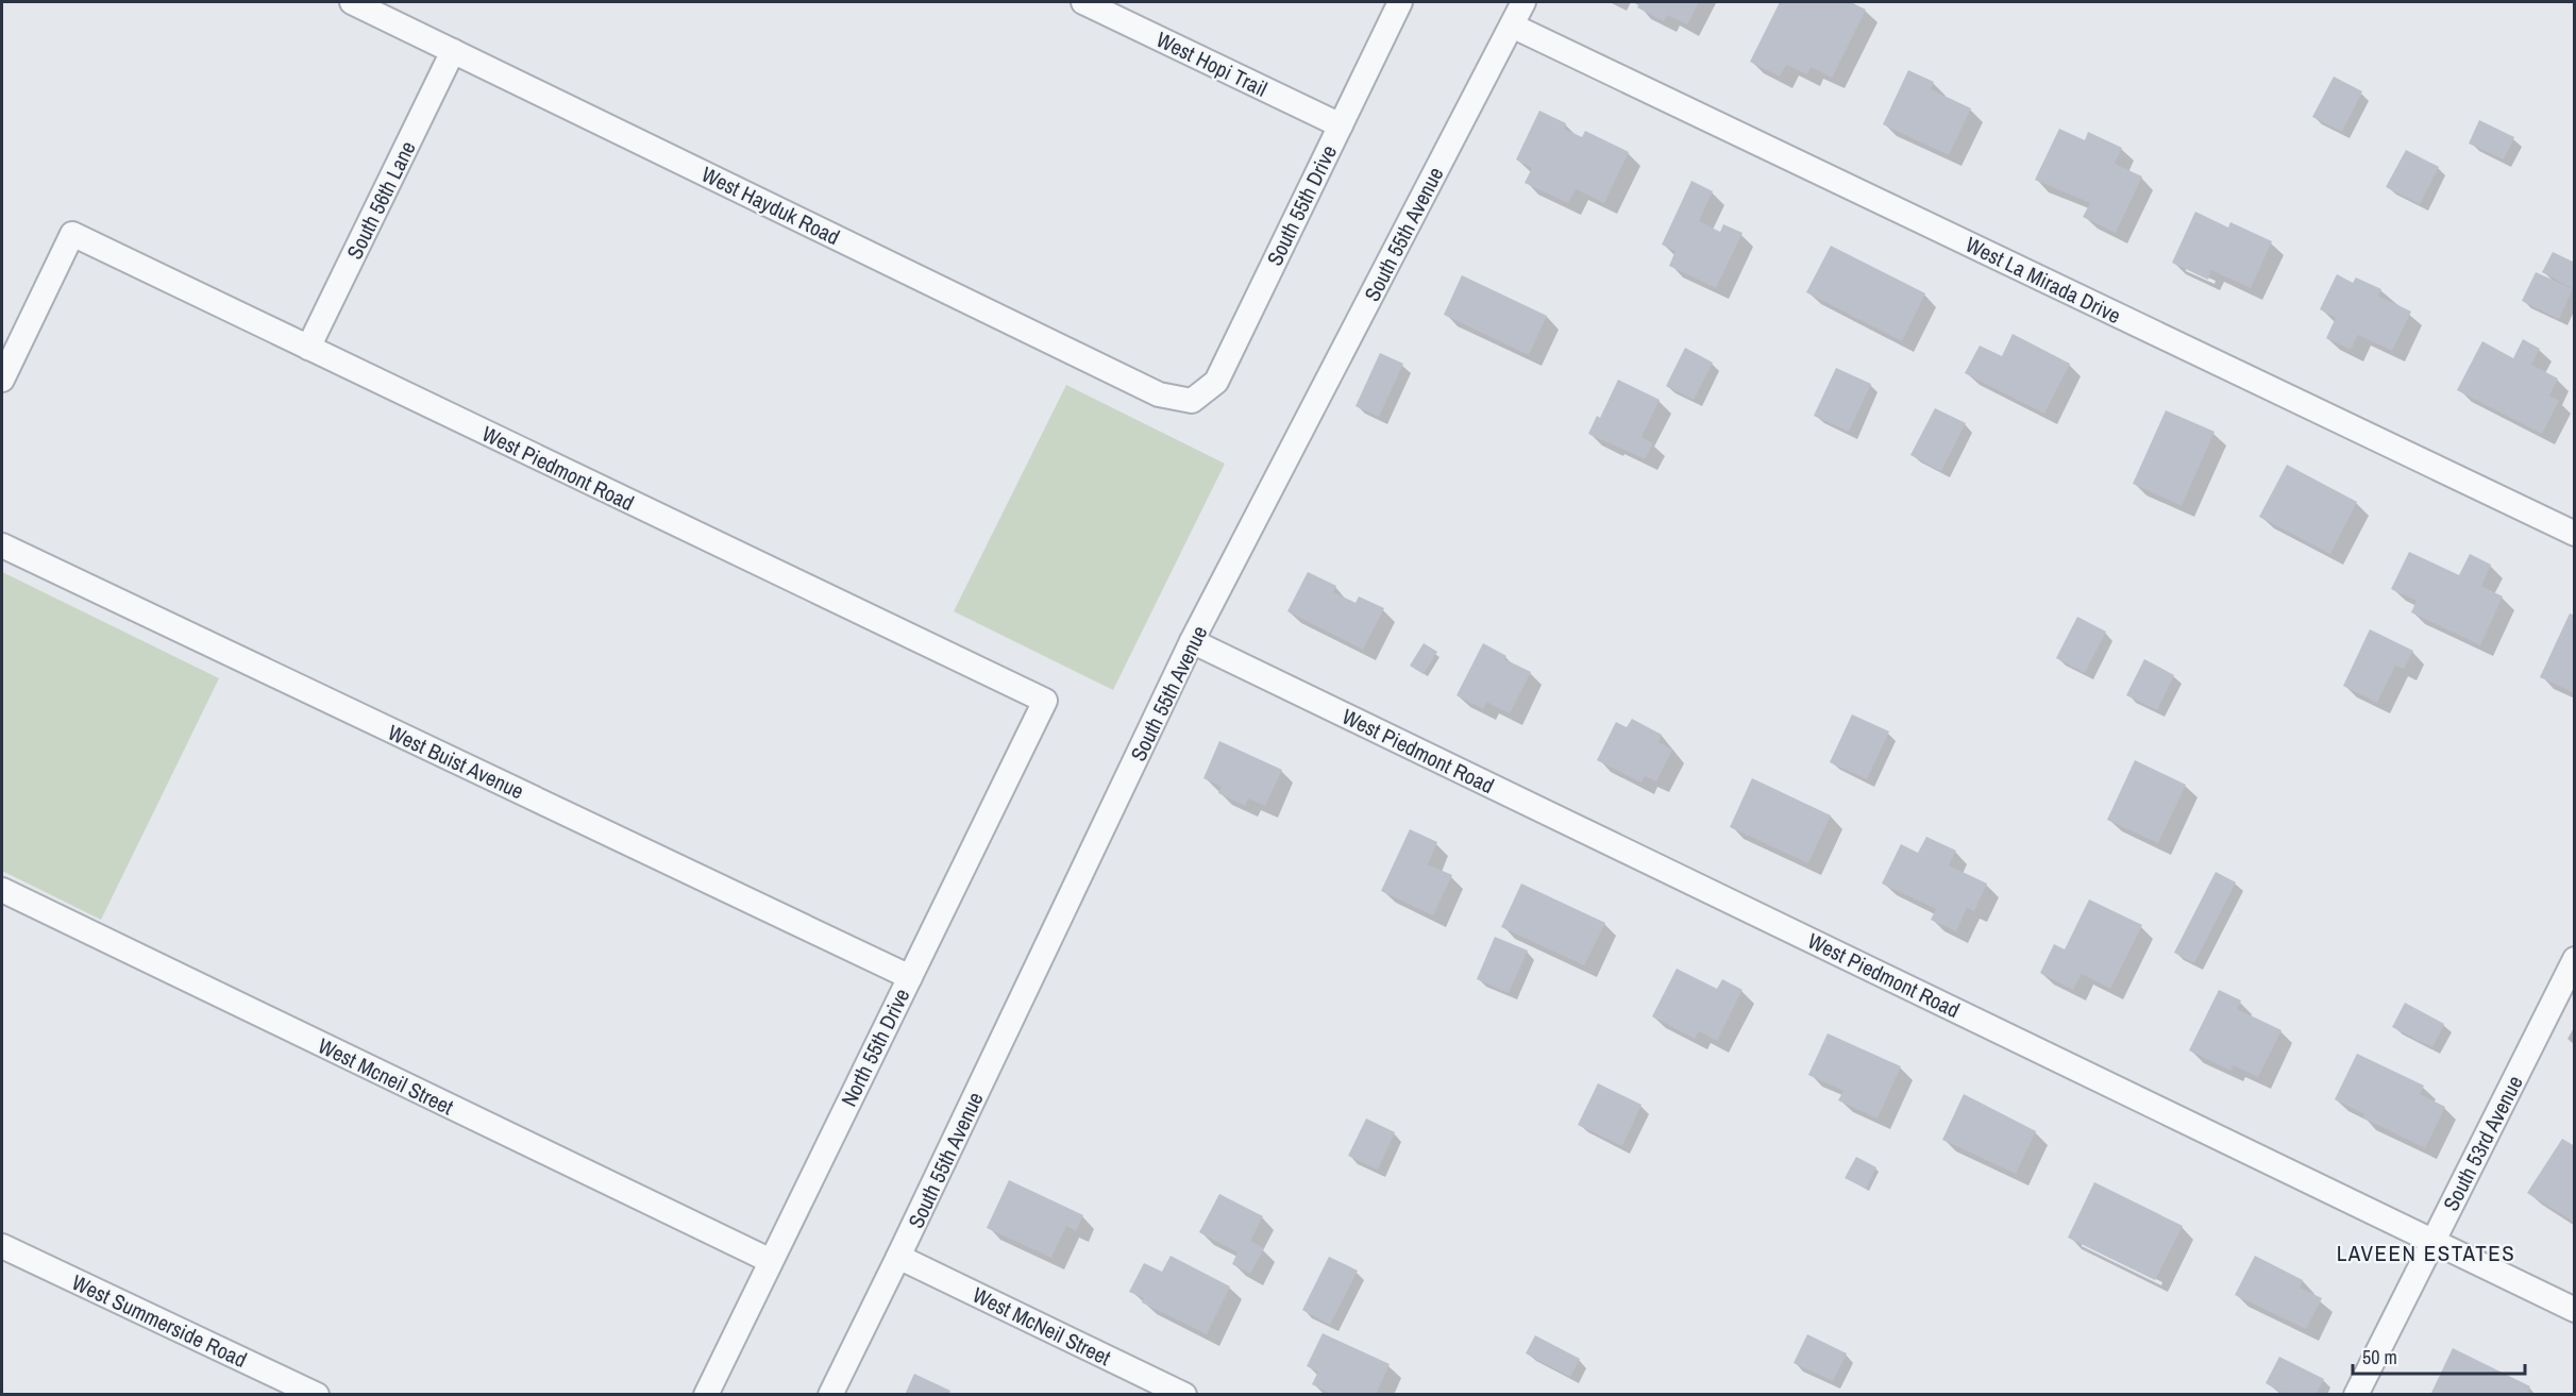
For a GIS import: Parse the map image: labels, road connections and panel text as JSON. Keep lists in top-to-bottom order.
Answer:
{
  "streets": {
    "street": [
      "West Hopi Trail",
      "South 56th Lane",
      "West Hayduk Road",
      "South 55th Drive",
      "South 55th Avenue",
      "West La Mirada Drive",
      "West Piedmont Road",
      "West Buist Avenue",
      "North 55th Drive",
      "West Mcneil Street",
      "South 53rd Avenue",
      "West Summerside Road",
      "West McNeil Street"
    ]
  },
  "crossings": [
    ["West Hopi Trail", "South 55th Drive"],
    ["South 56th Lane", "West Hayduk Road"],
    ["South 56th Lane", "West Piedmont Road"],
    ["West Hayduk Road", "South 55th Drive"],
    ["South 55th Avenue", "West La Mirada Drive"],
    ["South 55th Avenue", "West Piedmont Road"],
    ["South 55th Avenue", "West McNeil Street"],
    ["West Piedmont Road", "North 55th Drive"],
    ["West Piedmont Road", "South 53rd Avenue"],
    ["West Buist Avenue", "North 55th Drive"],
    ["North 55th Drive", "West Mcneil Street"]
  ],
  "districts": ["LAVEEN ESTATES"],
  "scale_bar": "50 m"
}
